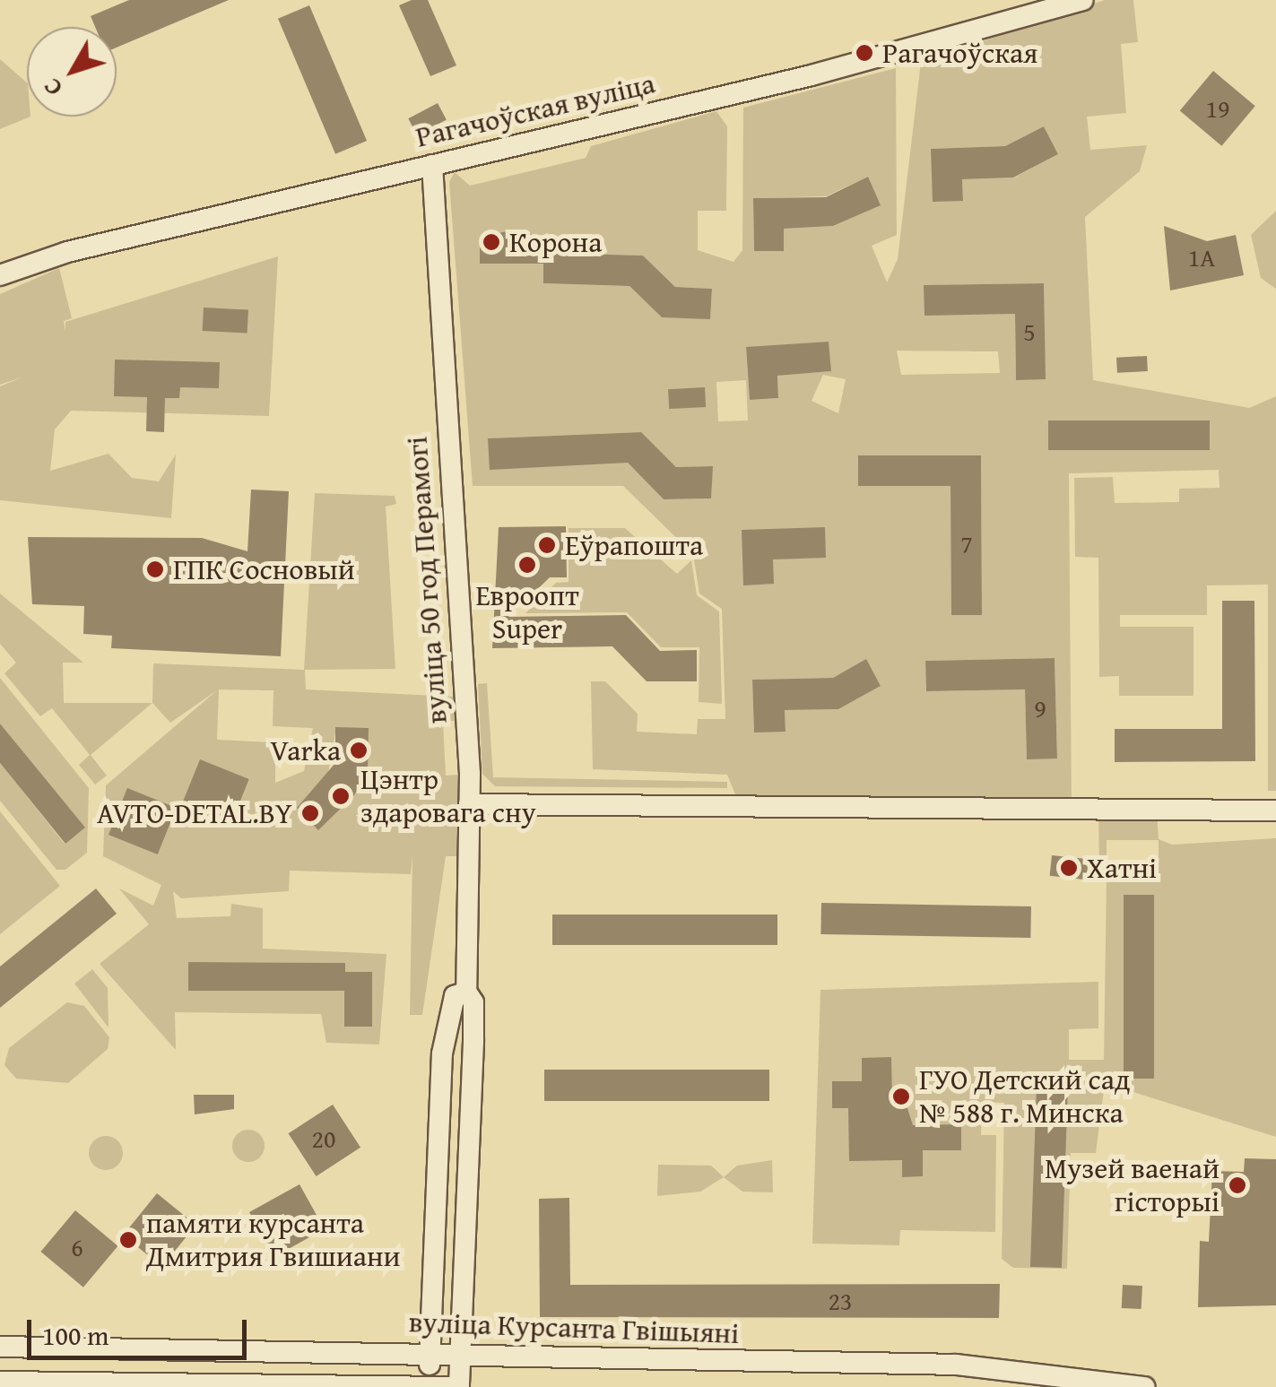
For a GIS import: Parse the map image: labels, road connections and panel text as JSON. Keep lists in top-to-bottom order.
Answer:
{
  "streets": {
    "street": ["Рагачоўская вуліца", "вуліца 50 год Перамогі", "вуліца Курсанта Гвішыяні"]
  },
  "crossings": [
    ["Рагачоўская вуліца", "вуліца 50 год Перамогі"],
    ["вуліца 50 год Перамогі", "вуліца Курсанта Гвішыяні"]
  ],
  "places": [
    "Рагачоўская",
    "Корона",
    "Еўрапошта",
    "Евроопт Super",
    "ГПК Сосновый",
    "Varka",
    "Цэнтр здаровага сну",
    "AVTO-DETAL.BY",
    "Хатні",
    "ГУО Детский сад № 588 г. Минска",
    "Музей ваенай гісторыі",
    "памяти курсанта Дмитрия Гвишиани"
  ],
  "house_numbers": [
    "19",
    "1А",
    "5",
    "7",
    "9",
    "20",
    "6",
    "23"
  ],
  "scale_bar": "100 m",
  "north": "bottom left"
}
